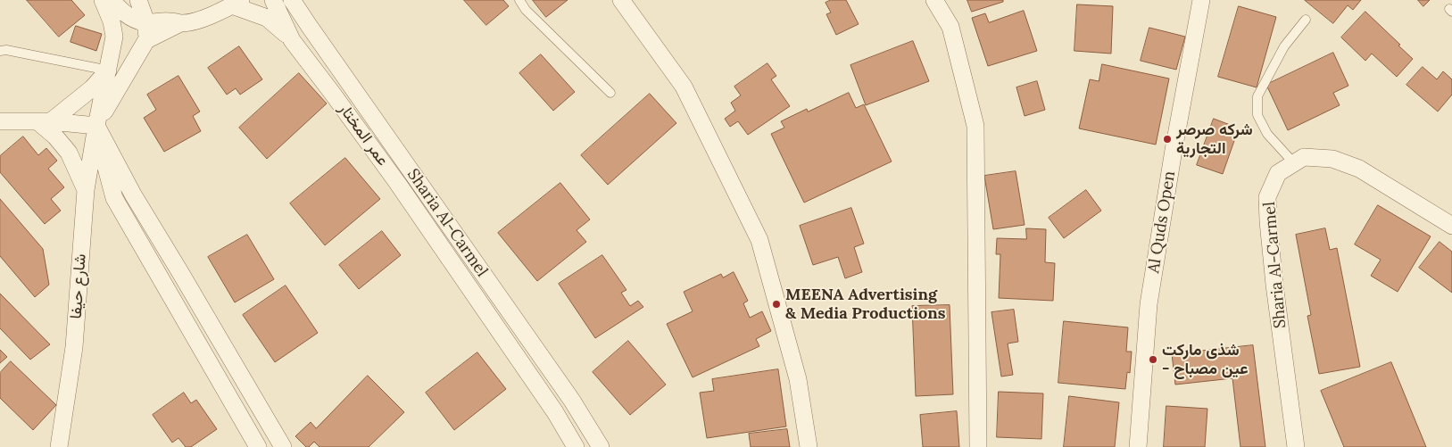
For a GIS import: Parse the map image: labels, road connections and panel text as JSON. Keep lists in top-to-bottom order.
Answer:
{
  "streets": {
    "street": [
      "عمر المختار",
      "Al Quds Open",
      "Sharia Al-Carmel",
      "شارع حيفا"
    ]
  },
  "places": ["شركه صرصر التجارية", "MEENA Advertising & Media Productions", "شذى ماركت - عين مصباح"]
}
